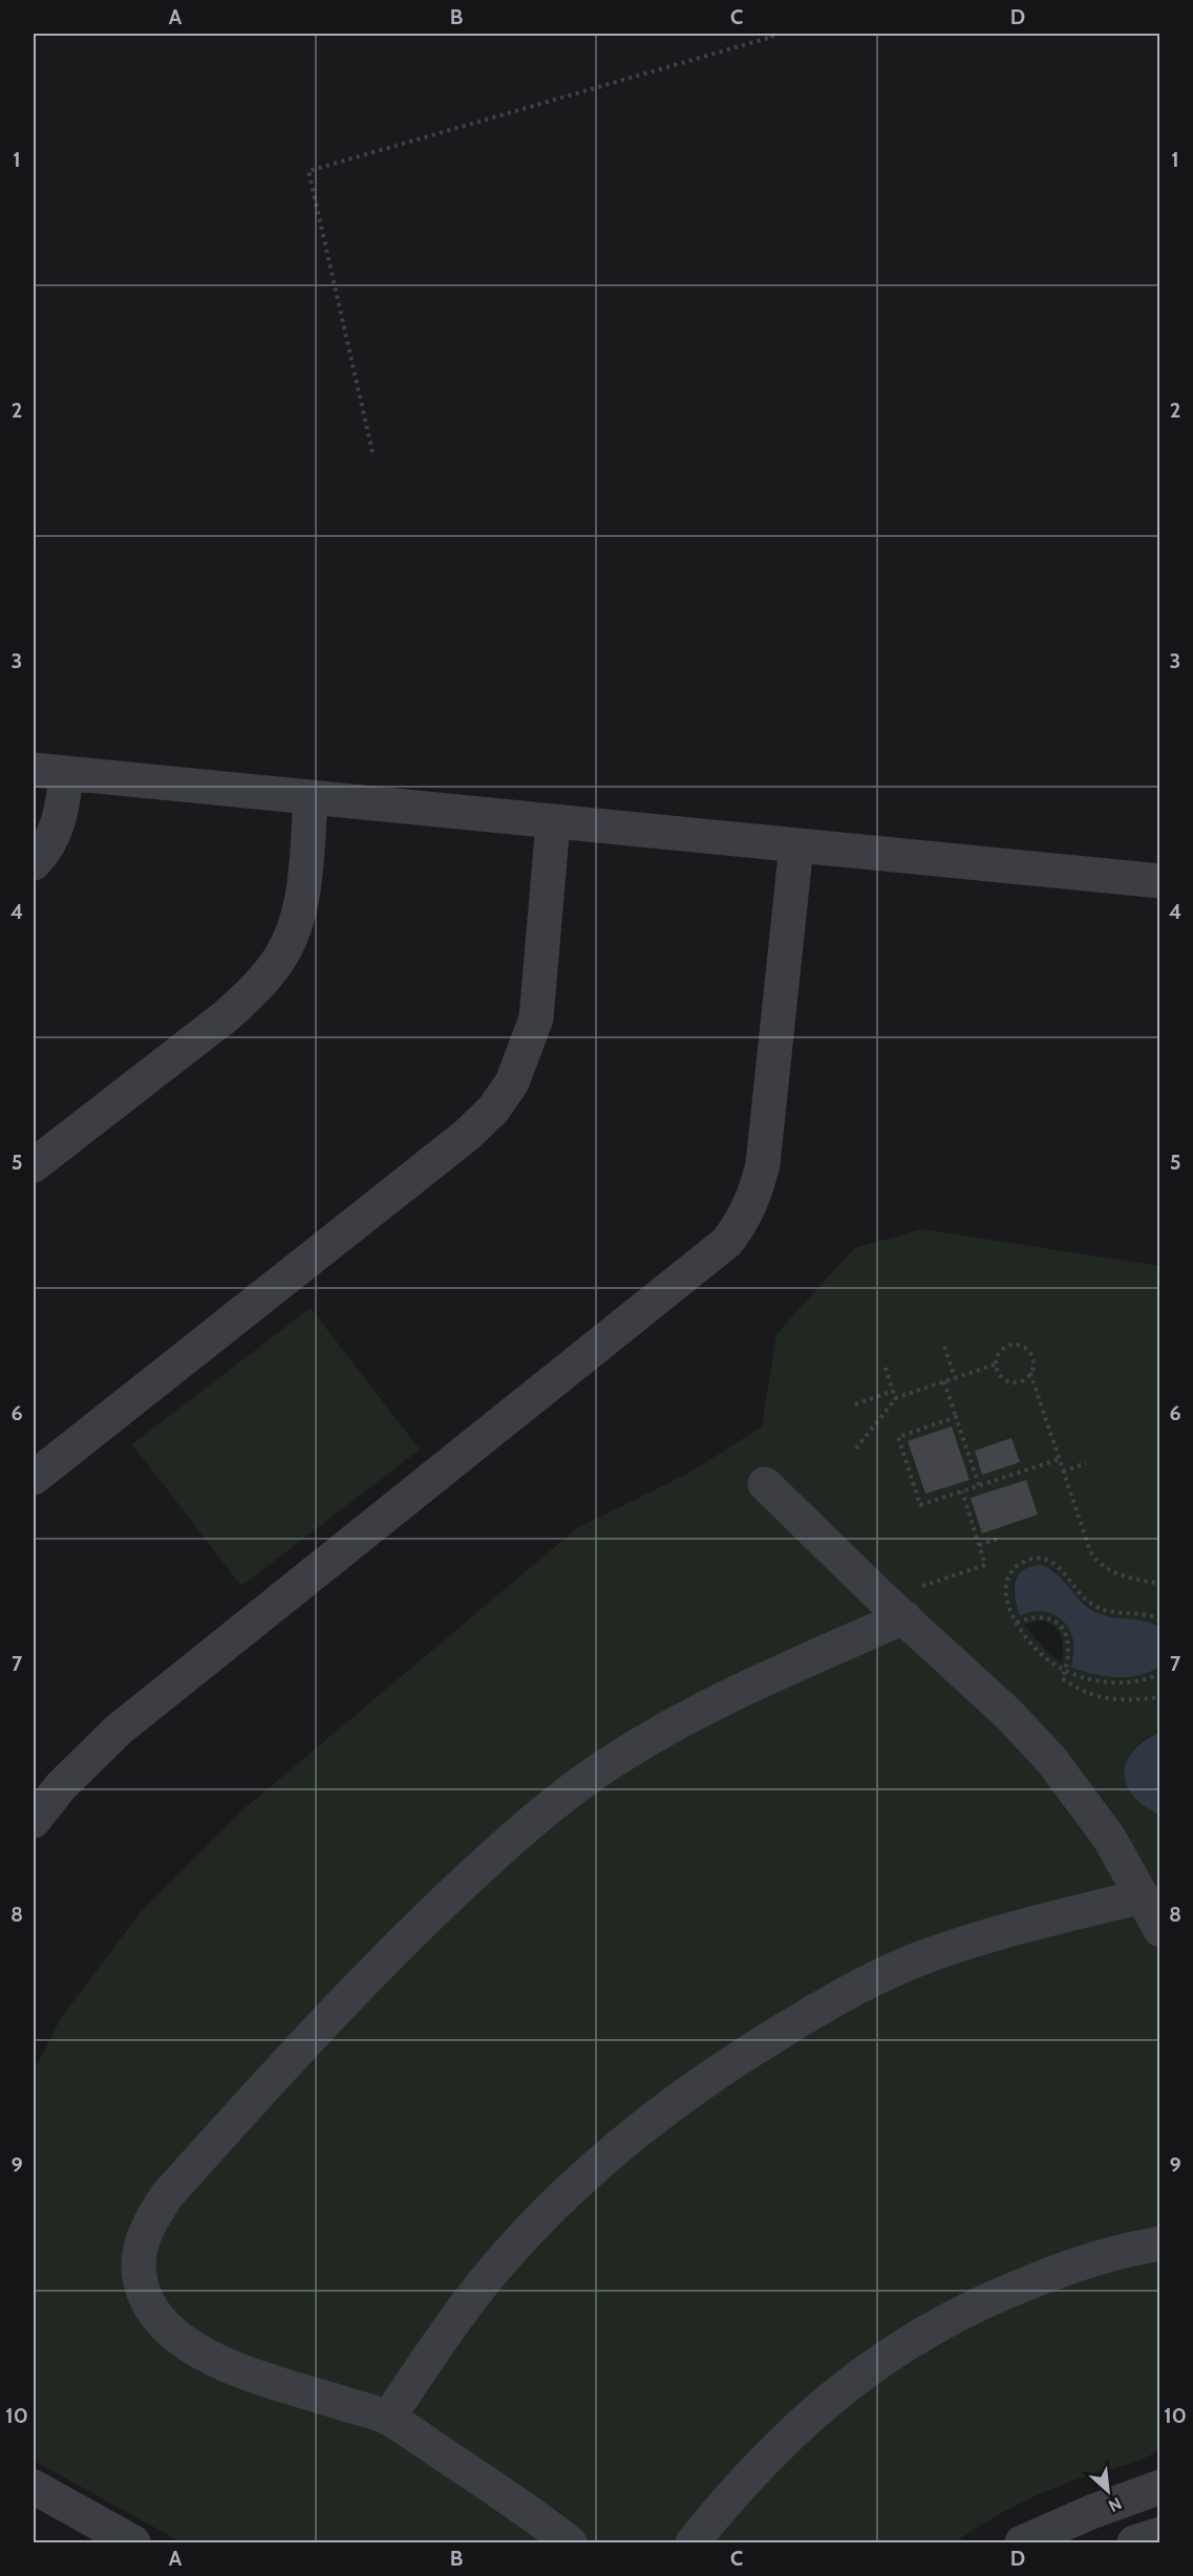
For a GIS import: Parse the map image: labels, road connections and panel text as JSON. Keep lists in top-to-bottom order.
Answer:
{
  "north": "bottom right",
  "grid": {
    "columns": [
      "A",
      "B",
      "C",
      "D"
    ],
    "rows": [
      "1",
      "2",
      "3",
      "4",
      "5",
      "6",
      "7",
      "8",
      "9",
      "10"
    ]
  }
}
